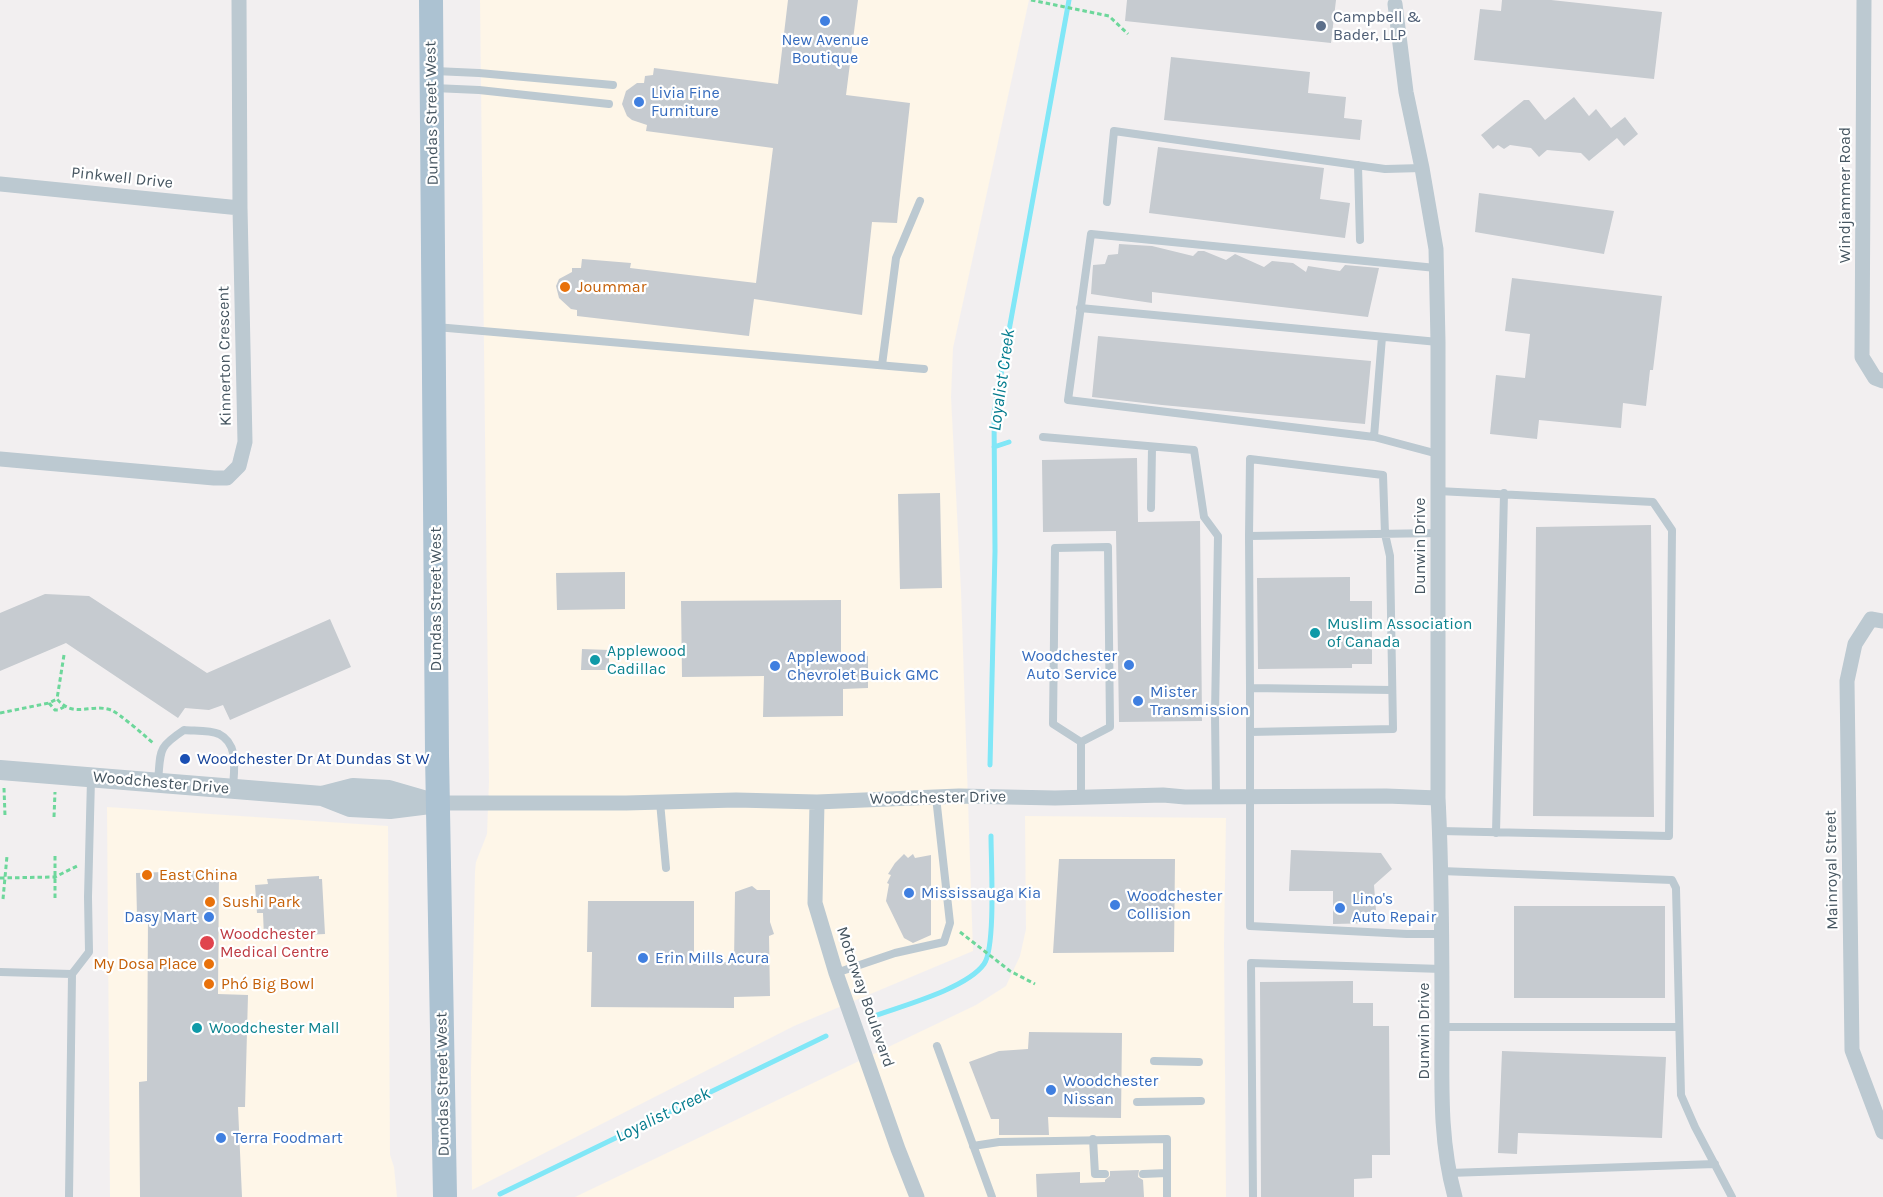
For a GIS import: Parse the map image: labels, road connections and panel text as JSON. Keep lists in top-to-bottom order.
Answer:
{
  "streets": {
    "main road": ["Dundas Street West"],
    "street": [
      "Pinkwell Drive",
      "Windjammer Road",
      "Kinnerton Crescent",
      "Dunwin Drive",
      "Woodchester Drive",
      "Mainroyal Street",
      "Motorway Boulevard"
    ]
  },
  "crossings": [
    ["Dundas Street West", "Woodchester Drive"],
    ["Pinkwell Drive", "Kinnerton Crescent"],
    ["Dunwin Drive", "Woodchester Drive"],
    ["Woodchester Drive", "Motorway Boulevard"]
  ],
  "water": ["Loyalist Creek"],
  "places": [
    "New Avenue Boutique",
    "Campbell & Bader, LLP",
    "Livia Fine Furniture",
    "Joummar",
    "Muslim Association of Canada",
    "Applewood Cadillac",
    "Woodchester Auto Service",
    "Applewood Chevrolet Buick GMC",
    "Mister Transmission",
    "Woodchester Dr At Dundas St W",
    "East China",
    "Mississauga Kia",
    "Sushi Park",
    "Woodchester Collision",
    "Lino's Auto Repair",
    "Dasy Mart",
    "Woodchester Medical Centre",
    "Erin Mills Acura",
    "My Dosa Place",
    "Phó Big Bowl",
    "Woodchester Mall",
    "Woodchester Nissan",
    "Terra Foodmart"
  ]
}
